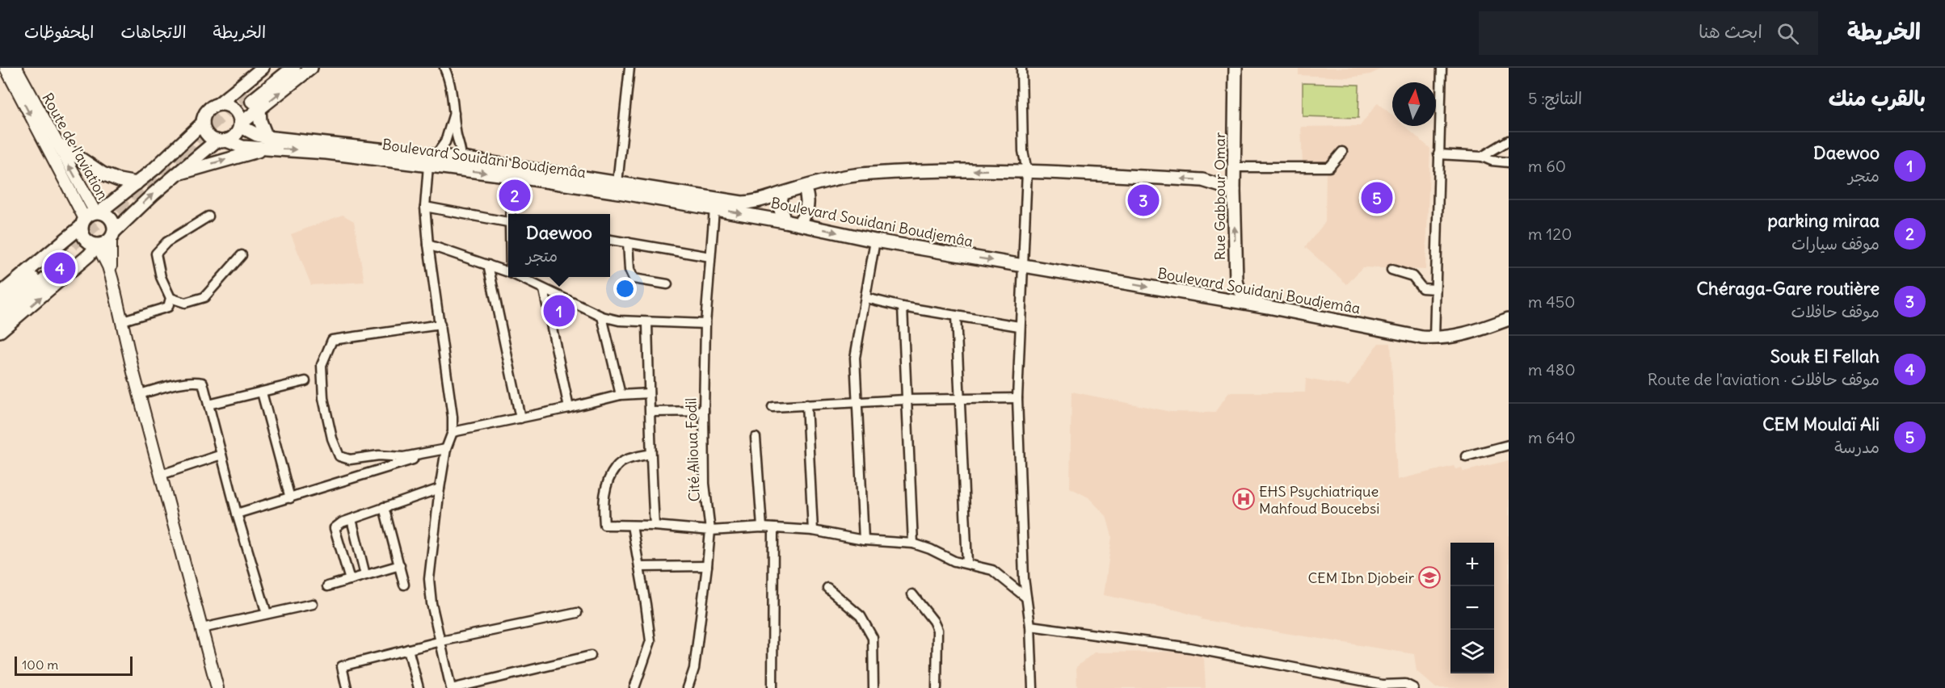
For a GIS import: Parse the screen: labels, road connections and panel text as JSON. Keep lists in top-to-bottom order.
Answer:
{
  "streets": {
    "main road": ["Boulevard Souidani Boudjemâa", "Rue Gabbour Omar"],
    "street": ["Route de l'aviation", "Cité Alioua Fodil"]
  },
  "crossings": [
    ["Boulevard Souidani Boudjemâa", "Rue Gabbour Omar"],
    ["Boulevard Souidani Boudjemâa", "Cité Alioua Fodil"]
  ],
  "one_way": ["Rue Gabbour Omar"],
  "places": {
    "hospital": ["EHS Psychiatrique Mahfoud Boucebsi"],
    "school or university": ["CEM Ibn Djobeir"]
  },
  "scale_bar": "100 m",
  "north": "top",
  "page": {
    "header": "الخريطة",
    "search": "ابحث هنا",
    "nav": ["الخريطة", "الاتجاهات", "المحفوظات"],
    "heading": ["بالقرب منك", "النتائج: 5"],
    "list": [
      {
        "mark": "1",
        "name": "Daewoo",
        "note": "متجر",
        "value": "60 m"
      },
      {
        "mark": "2",
        "name": "parking miraa",
        "note": "موقف سيارات",
        "value": "120 m"
      },
      {
        "mark": "3",
        "name": "Chéraga-Gare routière",
        "note": "موقف حافلات",
        "value": "450 m"
      },
      {
        "mark": "4",
        "name": "Souk El Fellah",
        "note": "موقف حافلات · Route de l'aviation",
        "value": "480 m"
      },
      {
        "mark": "5",
        "name": "CEM Moulaï Ali",
        "note": "مدرسة",
        "value": "640 m"
      }
    ],
    "pins": [
      "2",
      "5",
      "3",
      "4",
      "1"
    ],
    "popup": ["Daewoo", "متجر"],
    "map_buttons": ["+", "−"],
    "scale": "100 m"
  }
}
